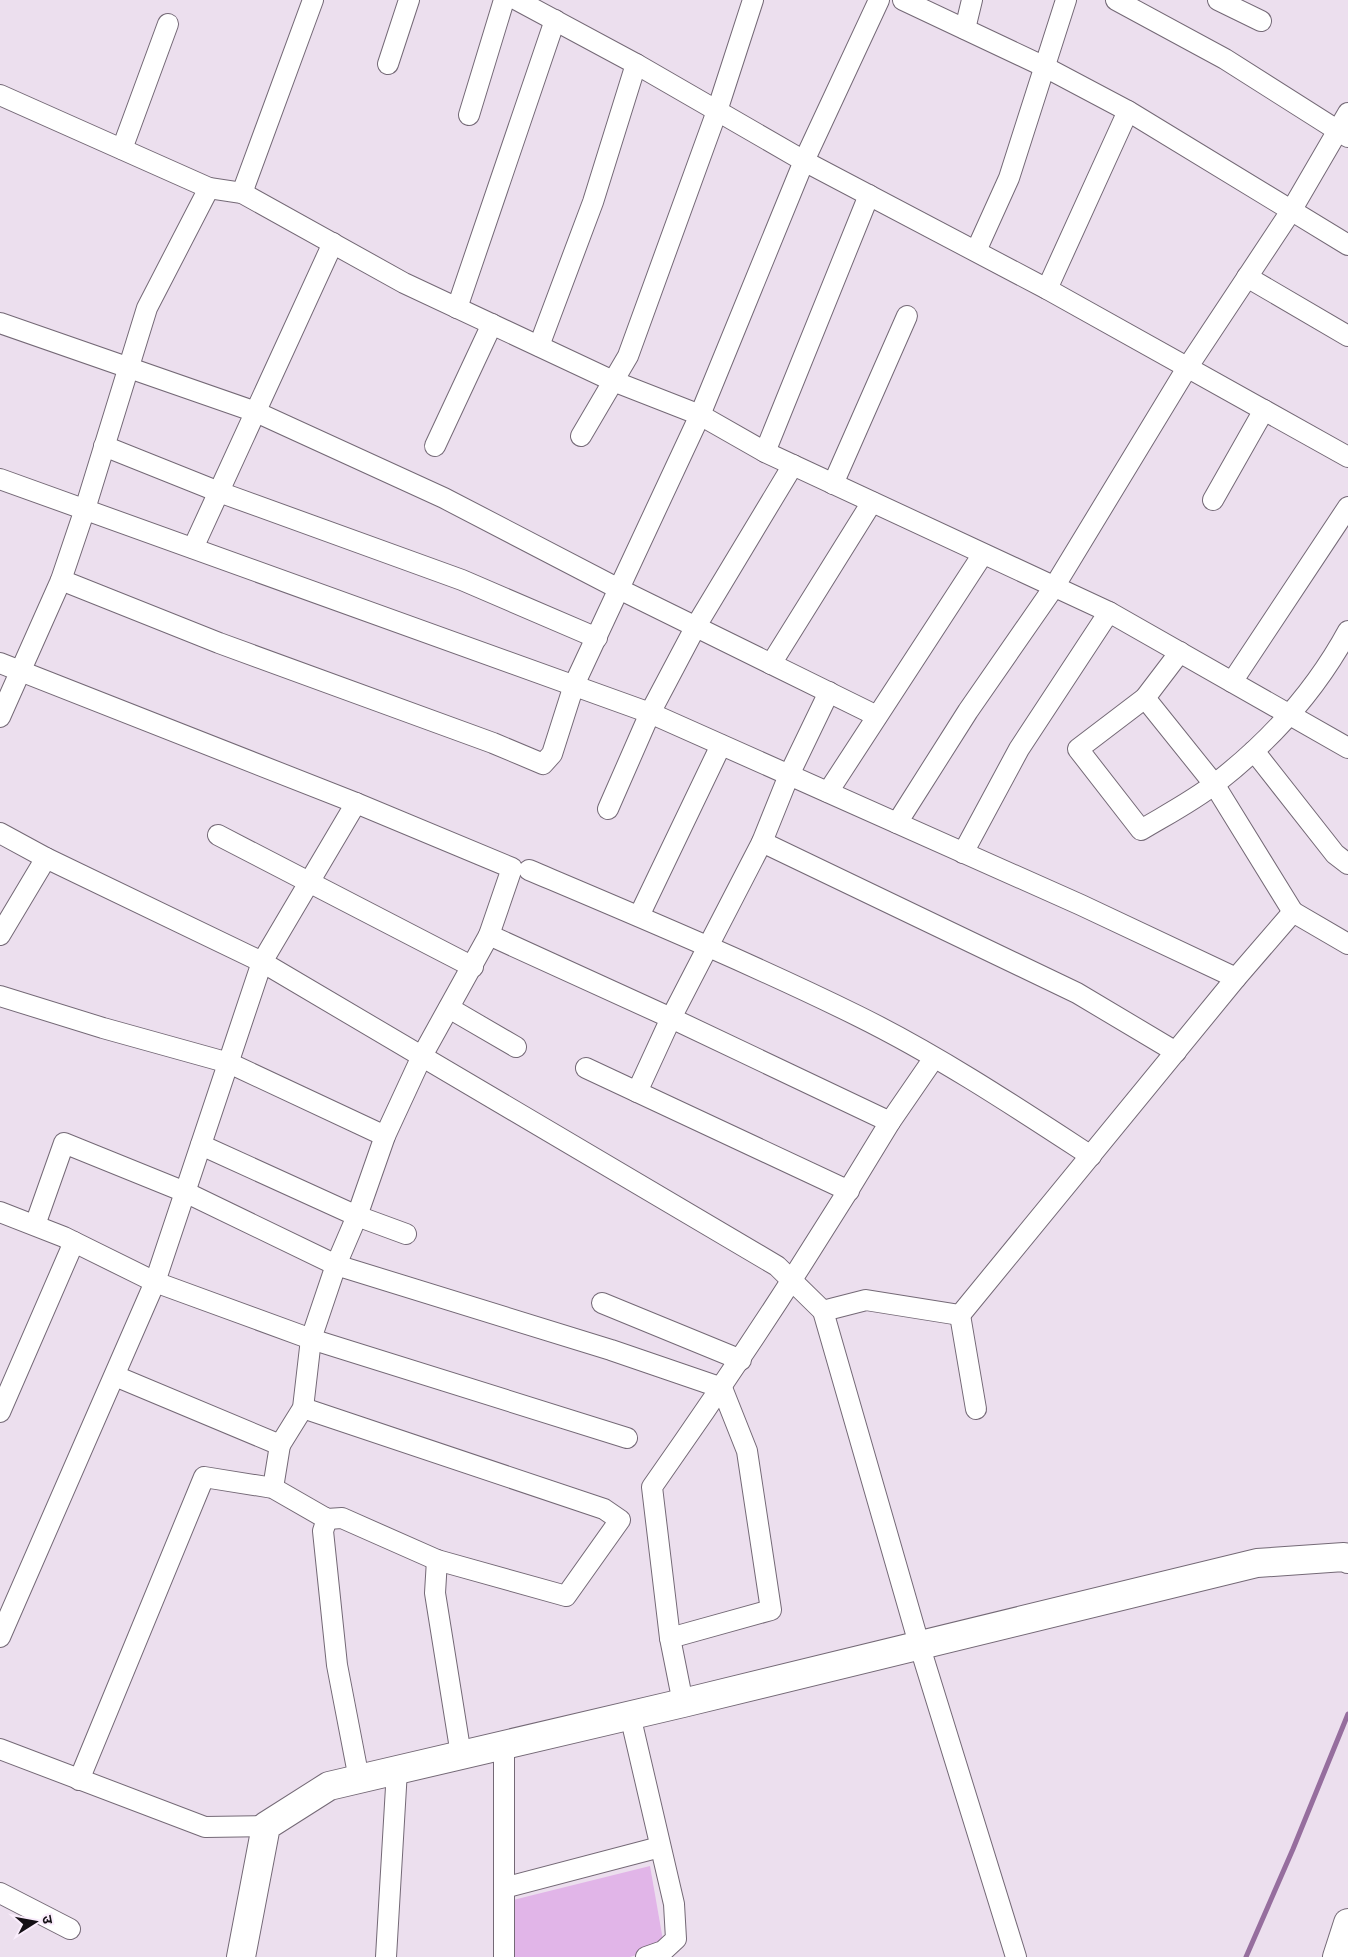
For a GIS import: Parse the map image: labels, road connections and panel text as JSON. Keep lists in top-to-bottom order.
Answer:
{
  "north": "right"
}
